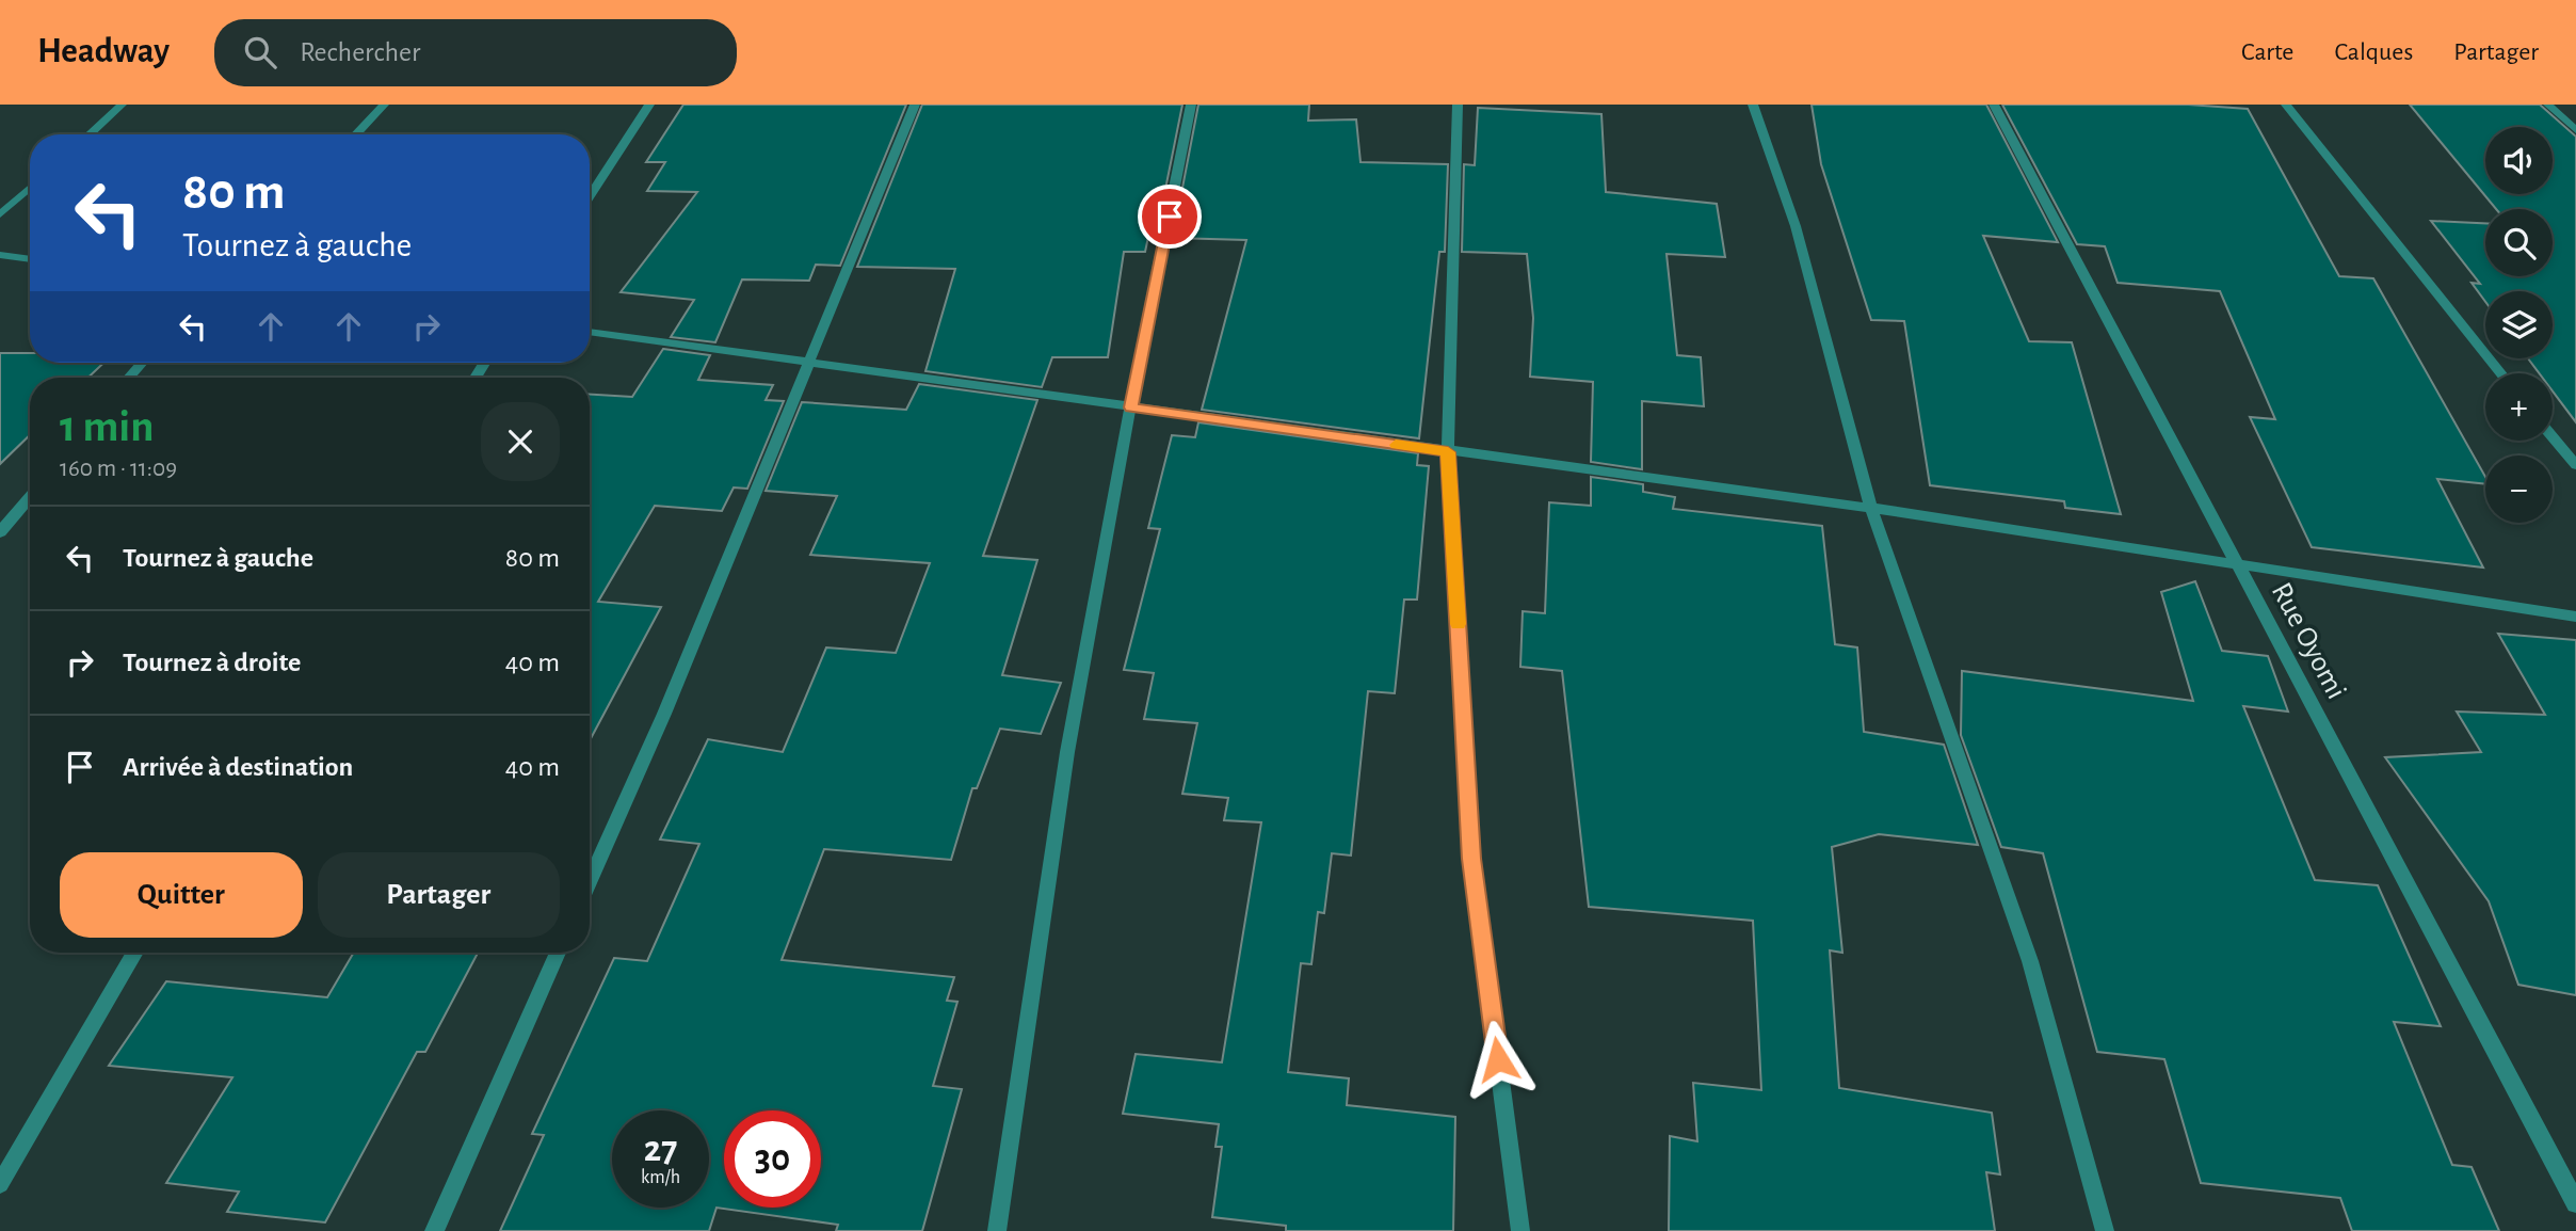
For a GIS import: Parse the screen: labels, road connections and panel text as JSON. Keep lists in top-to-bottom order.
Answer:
{
  "streets": {
    "street": ["Rue Oyomi"]
  },
  "page": {
    "header": "Headway",
    "search": "Rechercher",
    "nav": ["Carte", "Calques", "Partager"],
    "map_buttons": ["+", "−"],
    "turn": ["80 m", "Tournez à gauche"],
    "heading": ["1 min", "160 m · 11:09"],
    "list": [
      {
        "name": "Tournez à gauche",
        "value": "80 m"
      },
      {
        "name": "Tournez à droite",
        "value": "40 m"
      },
      {
        "name": "Arrivée à destination",
        "value": "40 m"
      }
    ],
    "buttons": ["Quitter", "Partager"],
    "speed": "27 km/h",
    "limit": "30"
  }
}
